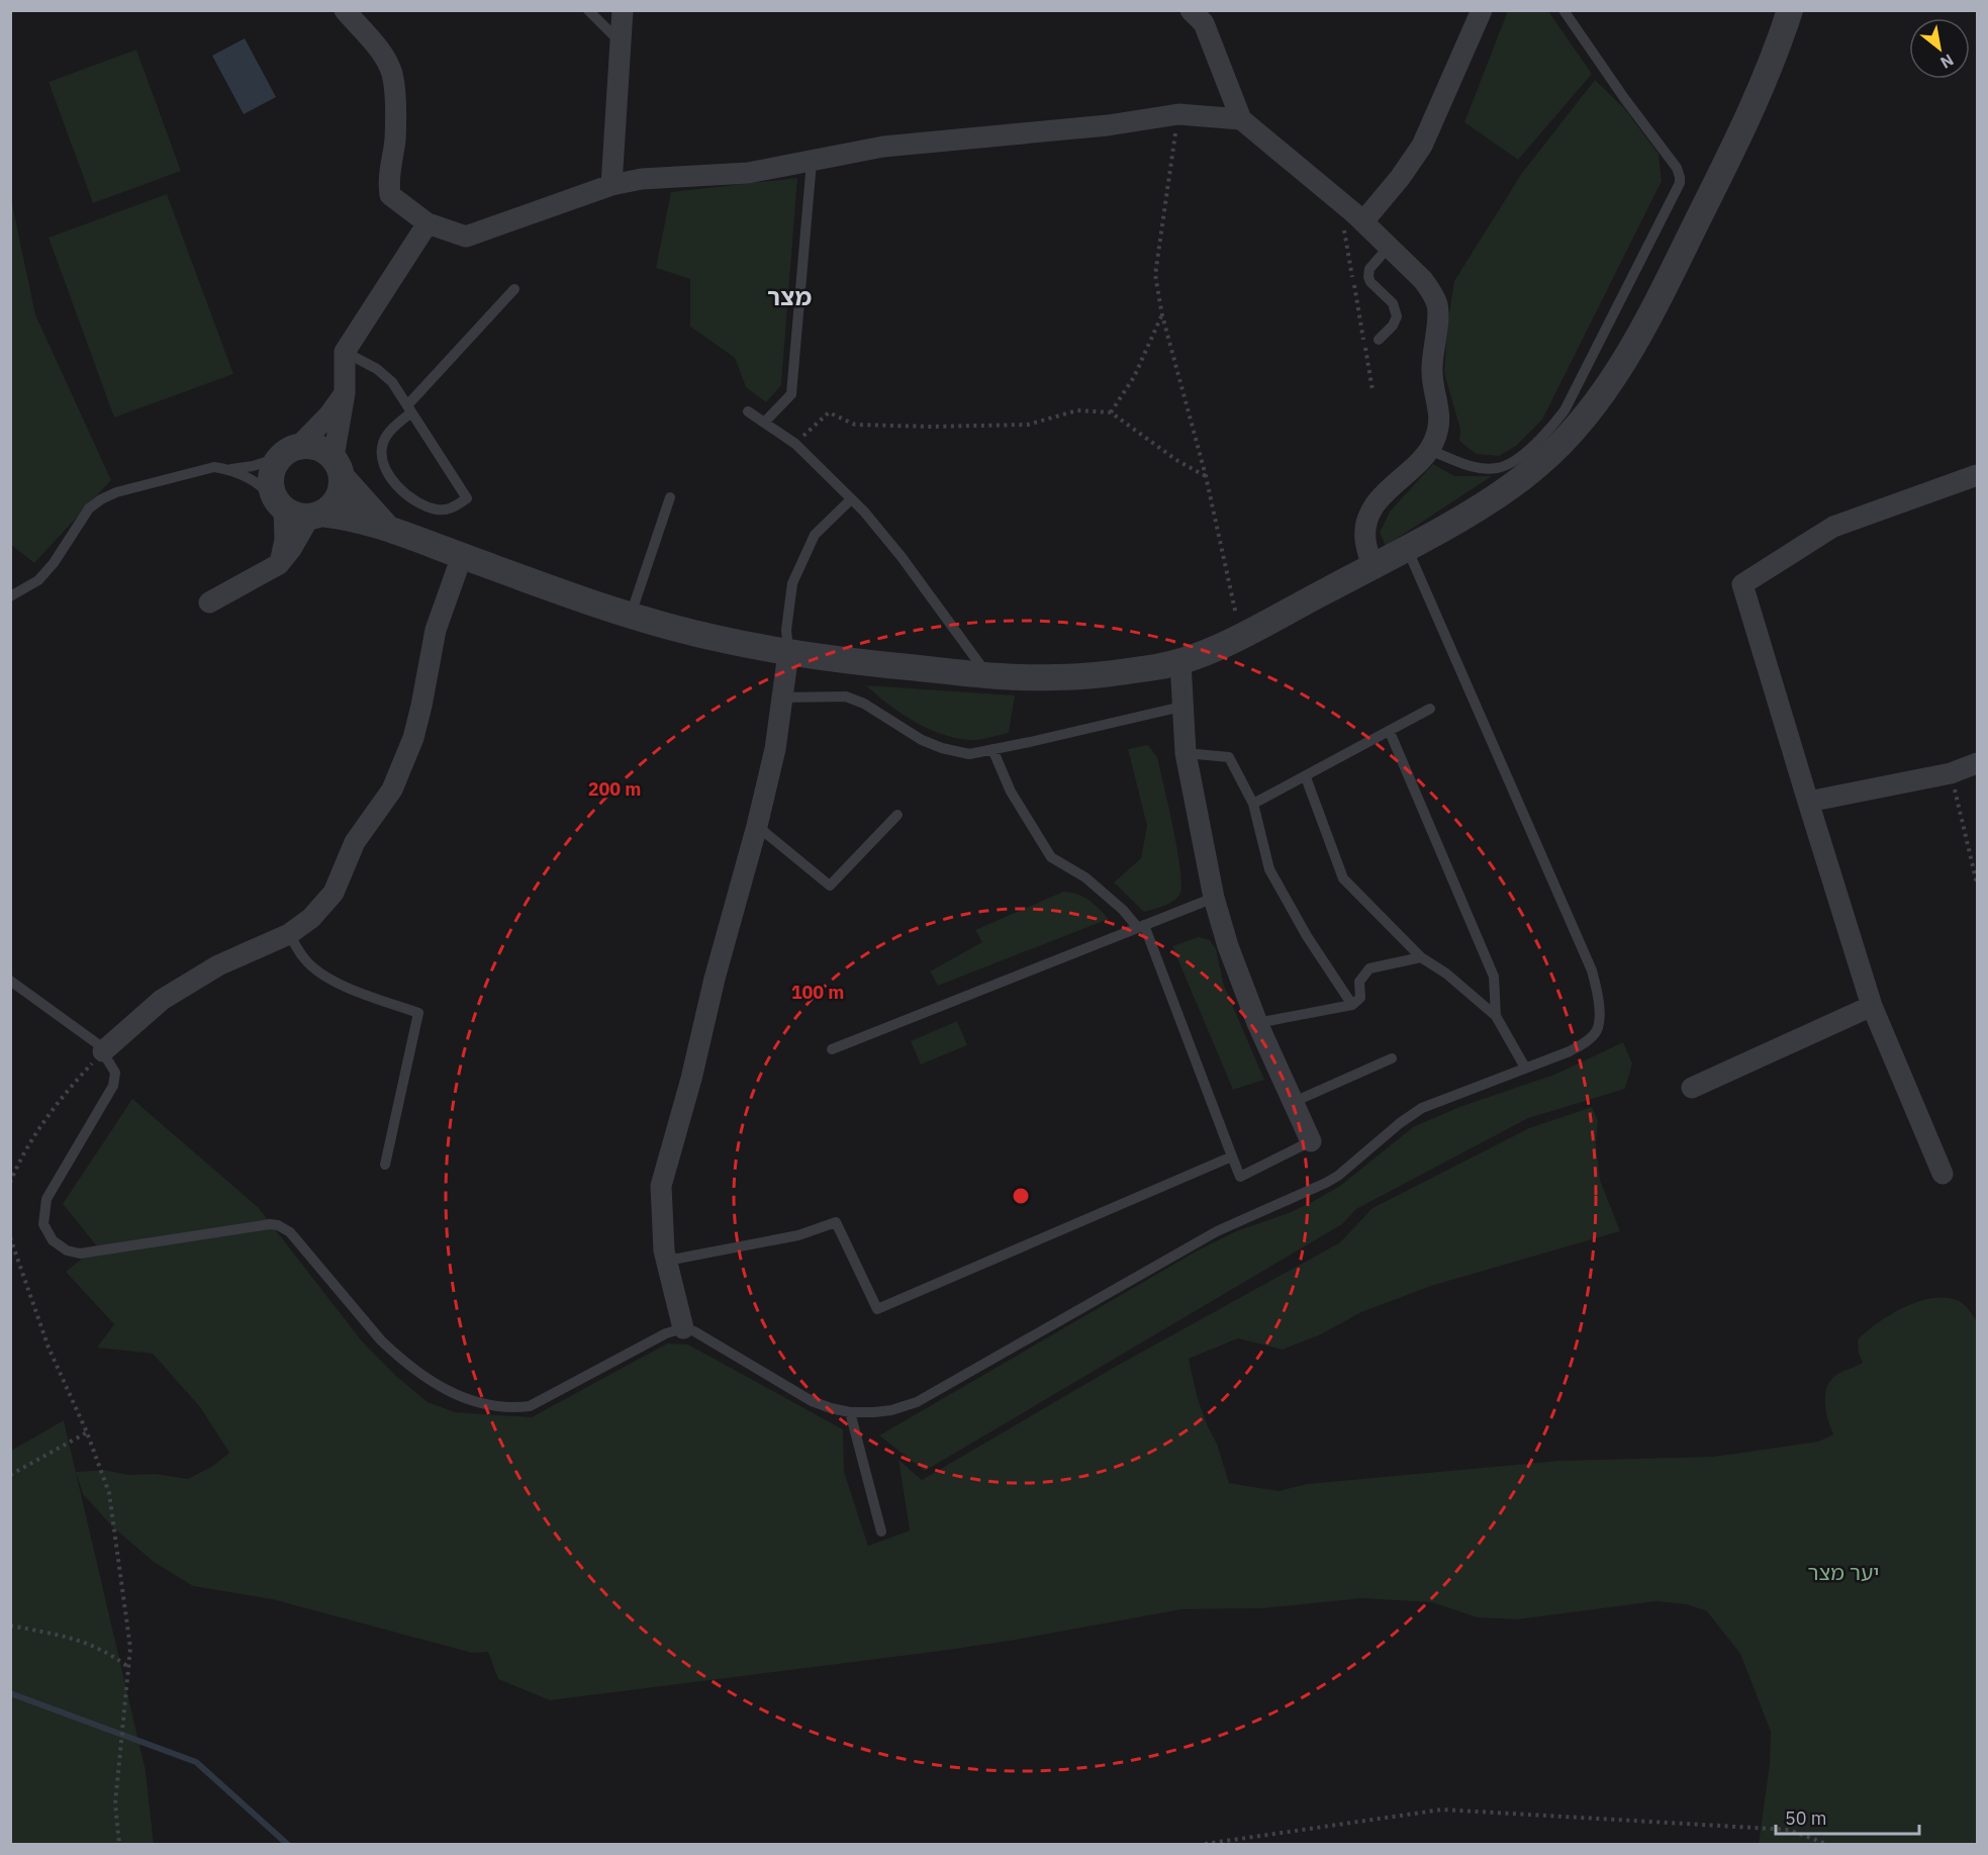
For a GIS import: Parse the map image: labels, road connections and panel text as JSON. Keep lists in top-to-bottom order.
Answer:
{
  "districts": ["מצר"],
  "parks": ["יער מצר"],
  "scale_bar": "50 m",
  "north": "bottom right",
  "rings": ["200 m", "100 m"]
}
